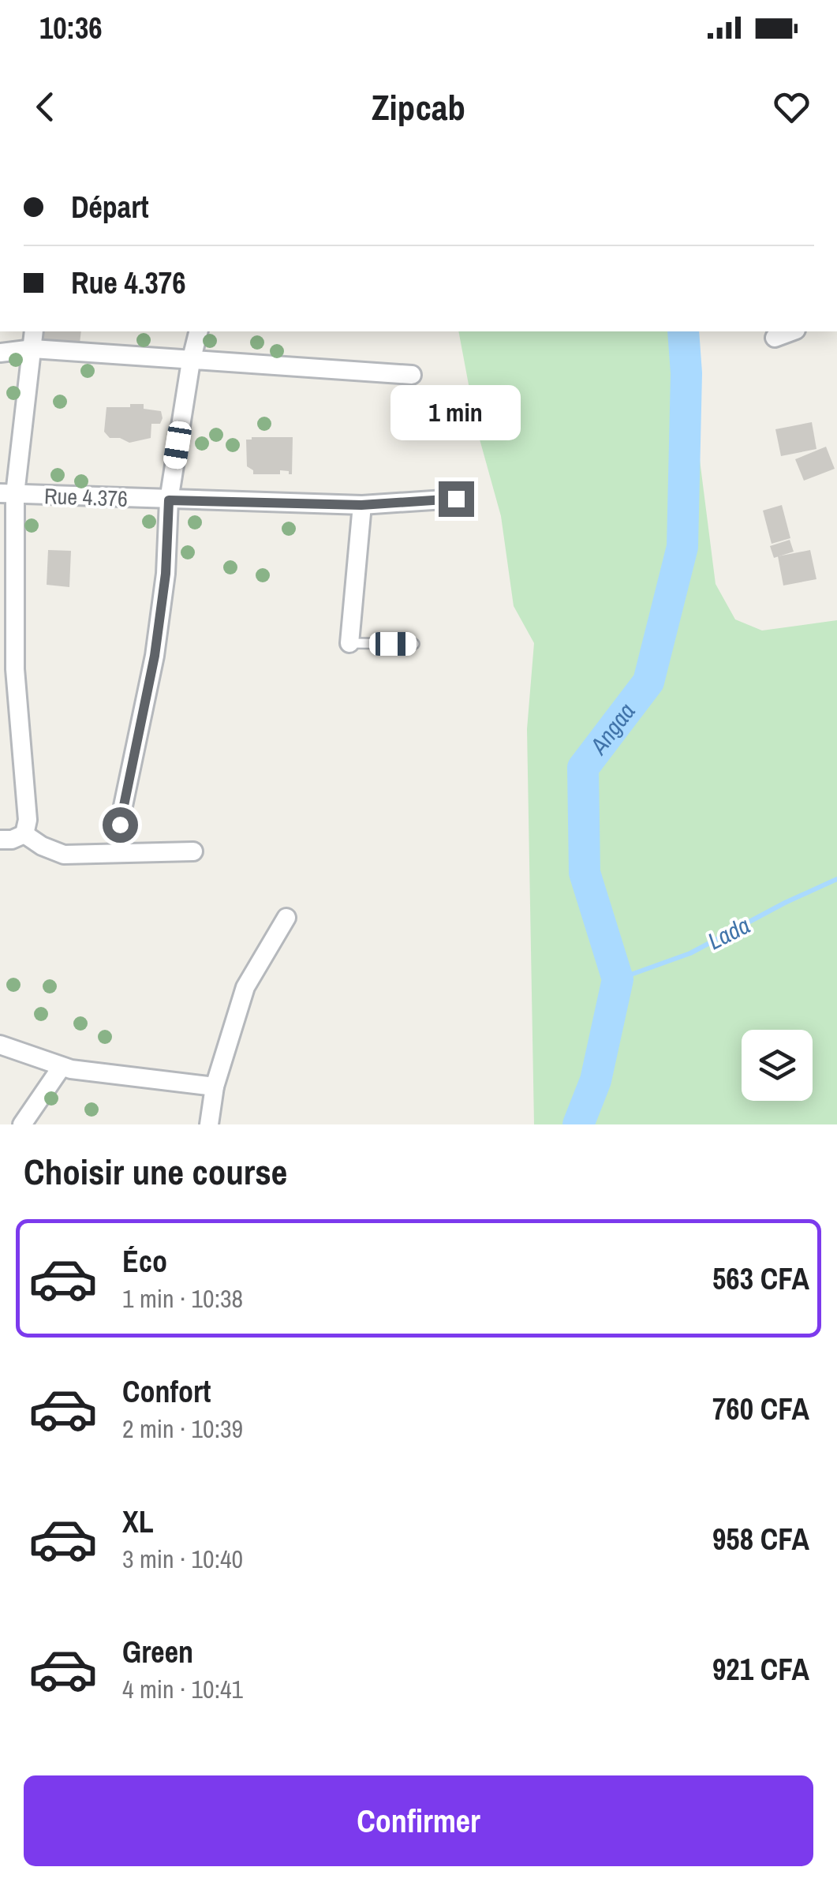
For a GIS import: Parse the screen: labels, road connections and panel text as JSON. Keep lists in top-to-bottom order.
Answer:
{
  "streets": {
    "street": ["Rue 4.376"]
  },
  "water": ["Angaa", "Lada"],
  "page": {
    "status": "10:36",
    "header": "Zipcab",
    "banner": ["Départ", "Rue 4.376"],
    "bubble": "1 min",
    "heading": "Choisir une course",
    "list": [
      {
        "name": "Éco",
        "note": "1 min · 10:38",
        "value": "563 CFA"
      },
      {
        "name": "Confort",
        "note": "2 min · 10:39",
        "value": "760 CFA"
      },
      {
        "name": "XL",
        "note": "3 min · 10:40",
        "value": "958 CFA"
      },
      {
        "name": "Green",
        "note": "4 min · 10:41",
        "value": "921 CFA"
      }
    ],
    "buttons": "Confirmer"
  }
}
